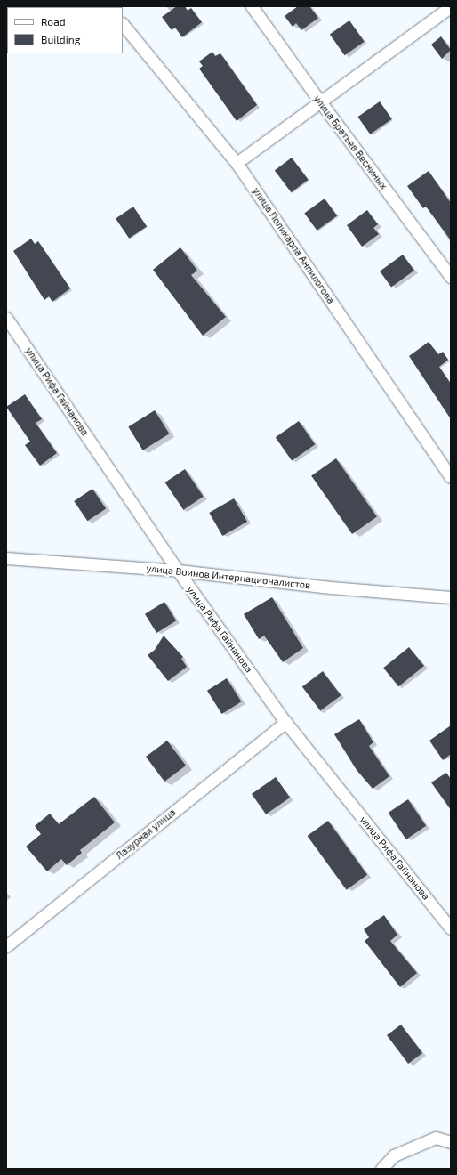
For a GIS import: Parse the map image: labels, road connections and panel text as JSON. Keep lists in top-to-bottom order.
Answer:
{
  "streets": {
    "street": [
      "улица Братьев Весниных",
      "улица Поликарпа Анпилогова",
      "улица Рифа Гайнанова",
      "улица Воинов Интернационалистов",
      "Лазурная улица"
    ]
  },
  "crossings": [
    ["улица Рифа Гайнанова", "улица Воинов Интернационалистов"],
    ["улица Рифа Гайнанова", "Лазурная улица"]
  ],
  "legend": ["Road", "Building"]
}
